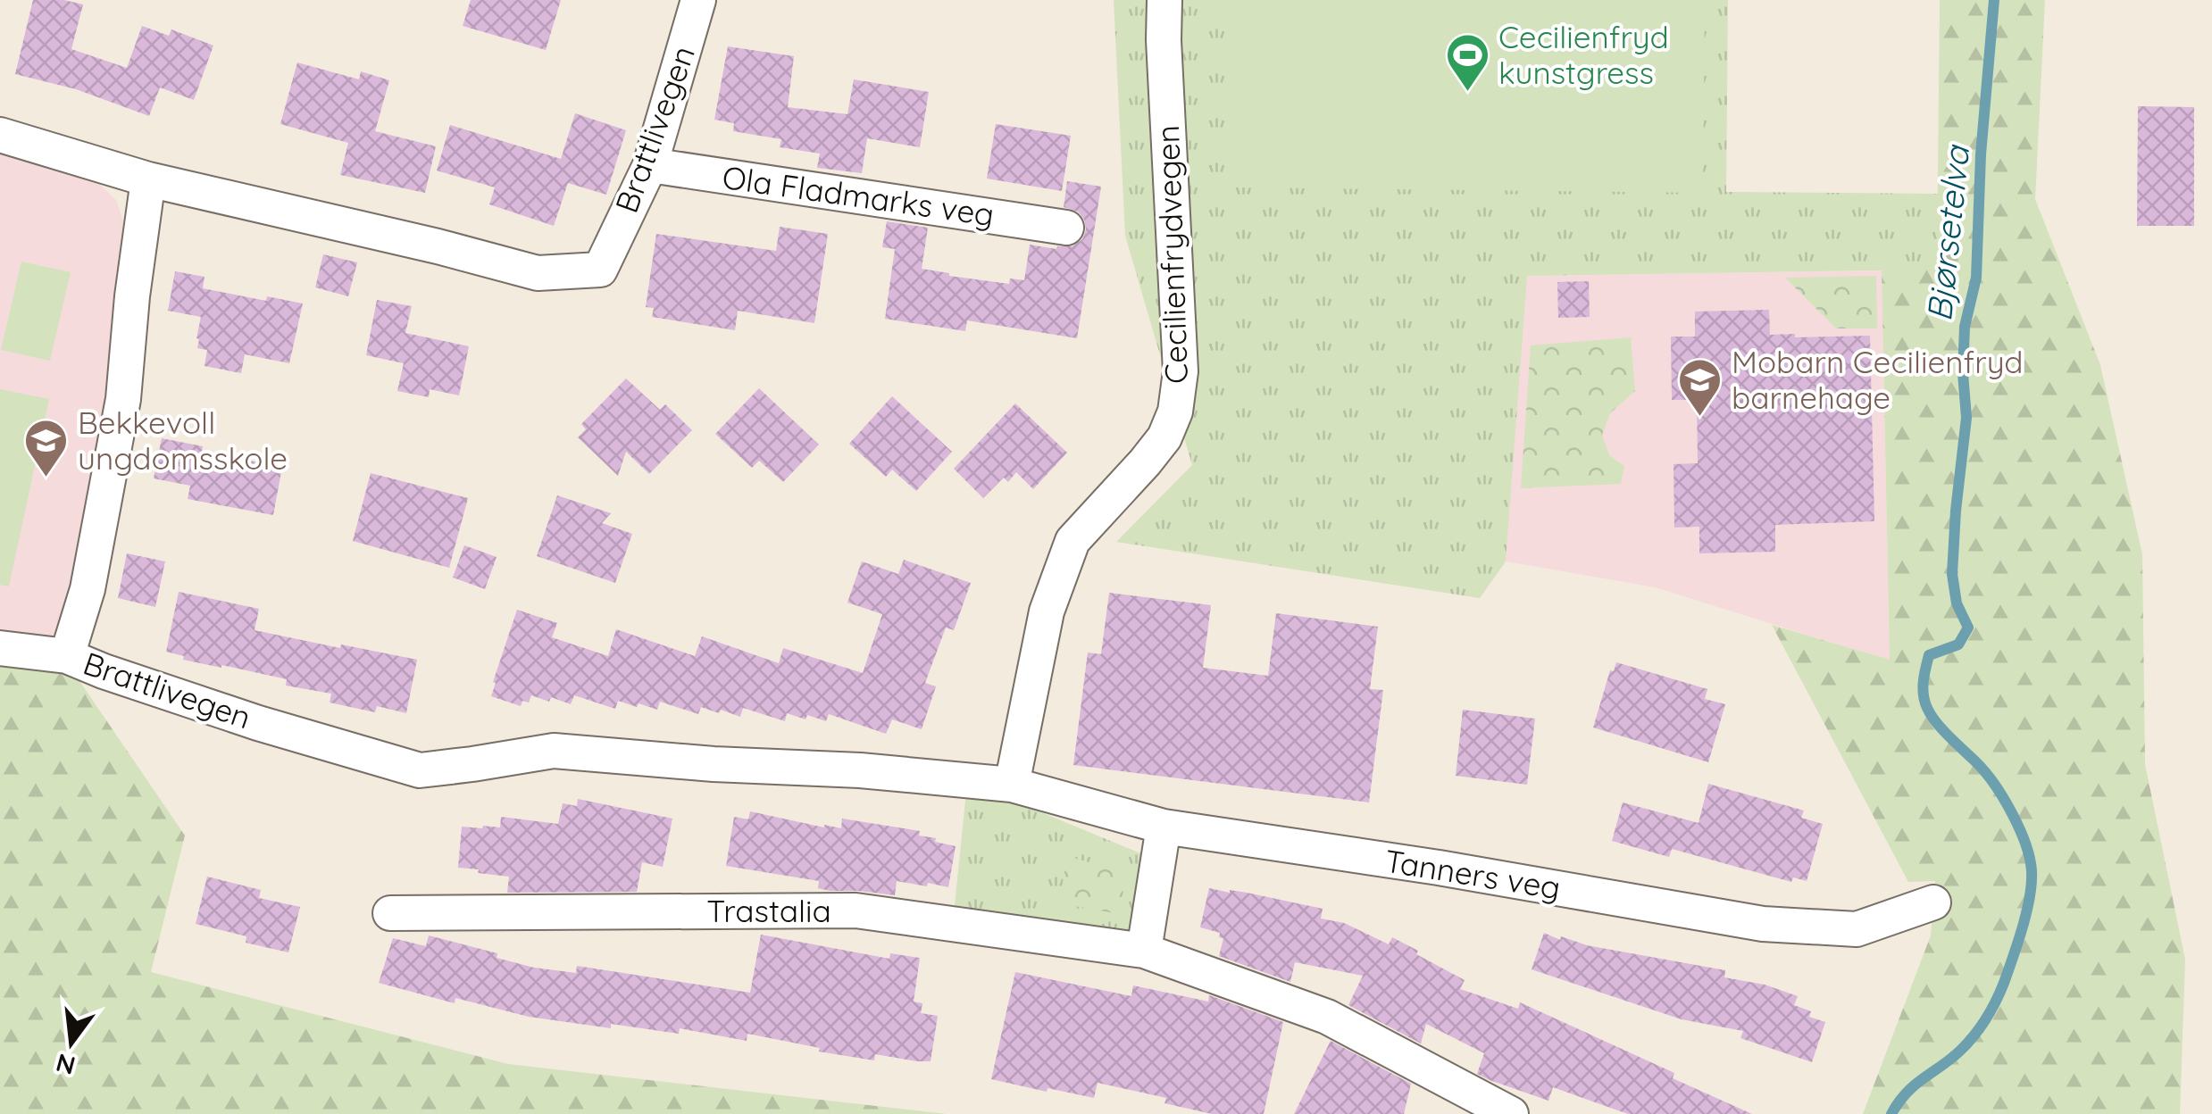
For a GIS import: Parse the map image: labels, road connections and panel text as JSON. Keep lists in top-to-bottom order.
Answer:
{
  "streets": {
    "street": [
      "Brattlivegen",
      "Ola Fladmarks veg",
      "Cecilienfrydvegen",
      "Tanners veg",
      "Trastalia"
    ]
  },
  "crossings": [
    ["Brattlivegen", "Ola Fladmarks veg"],
    ["Brattlivegen", "Cecilienfrydvegen"],
    ["Brattlivegen", "Tanners veg"],
    ["Cecilienfrydvegen", "Tanners veg"]
  ],
  "water": ["Bjørsetelva"],
  "places": {
    "sports": ["Cecilienfryd kunstgress"],
    "school or university": ["Mobarn Cecilienfryd barnehage", "Bekkevoll ungdomsskole"]
  },
  "north": "bottom"
}
